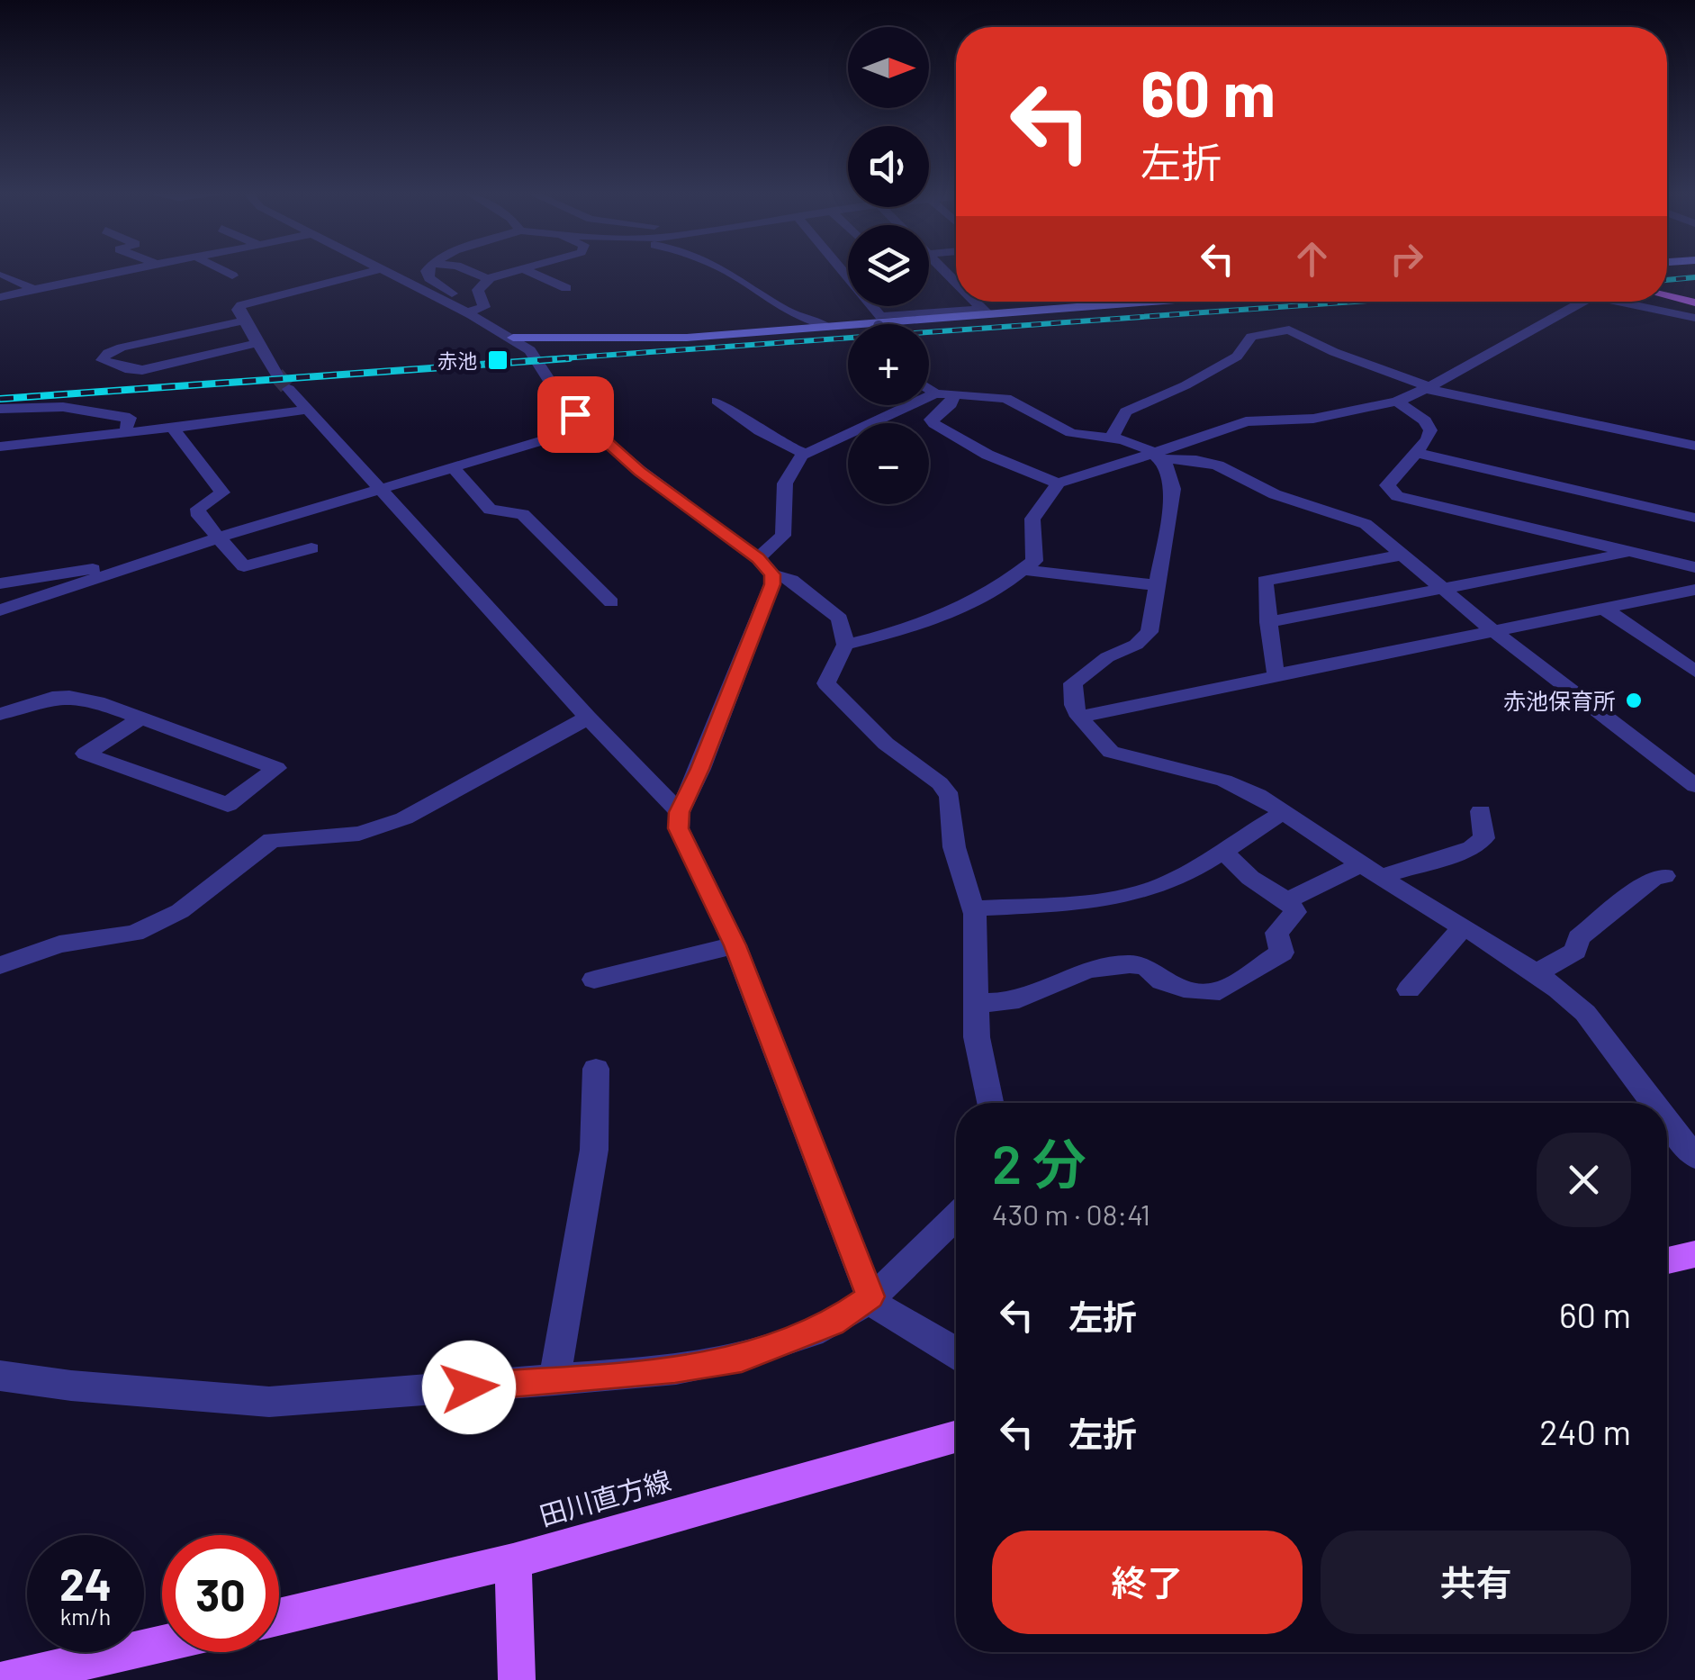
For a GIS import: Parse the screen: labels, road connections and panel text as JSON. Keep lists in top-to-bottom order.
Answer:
{
  "streets": {
    "main road": ["田川直方線"]
  },
  "places": {
    "transit": ["赤池"],
    "other": ["赤池保育所"]
  },
  "north": "right",
  "page": {
    "map_buttons": ["+", "−"],
    "turn": ["60 m", "左折"],
    "heading": ["2 分", "430 m · 08:41"],
    "list": [
      {
        "name": "左折",
        "value": "60 m"
      },
      {
        "name": "左折",
        "value": "240 m"
      }
    ],
    "buttons": ["終了", "共有"],
    "speed": "24 km/h",
    "limit": "30"
  }
}
